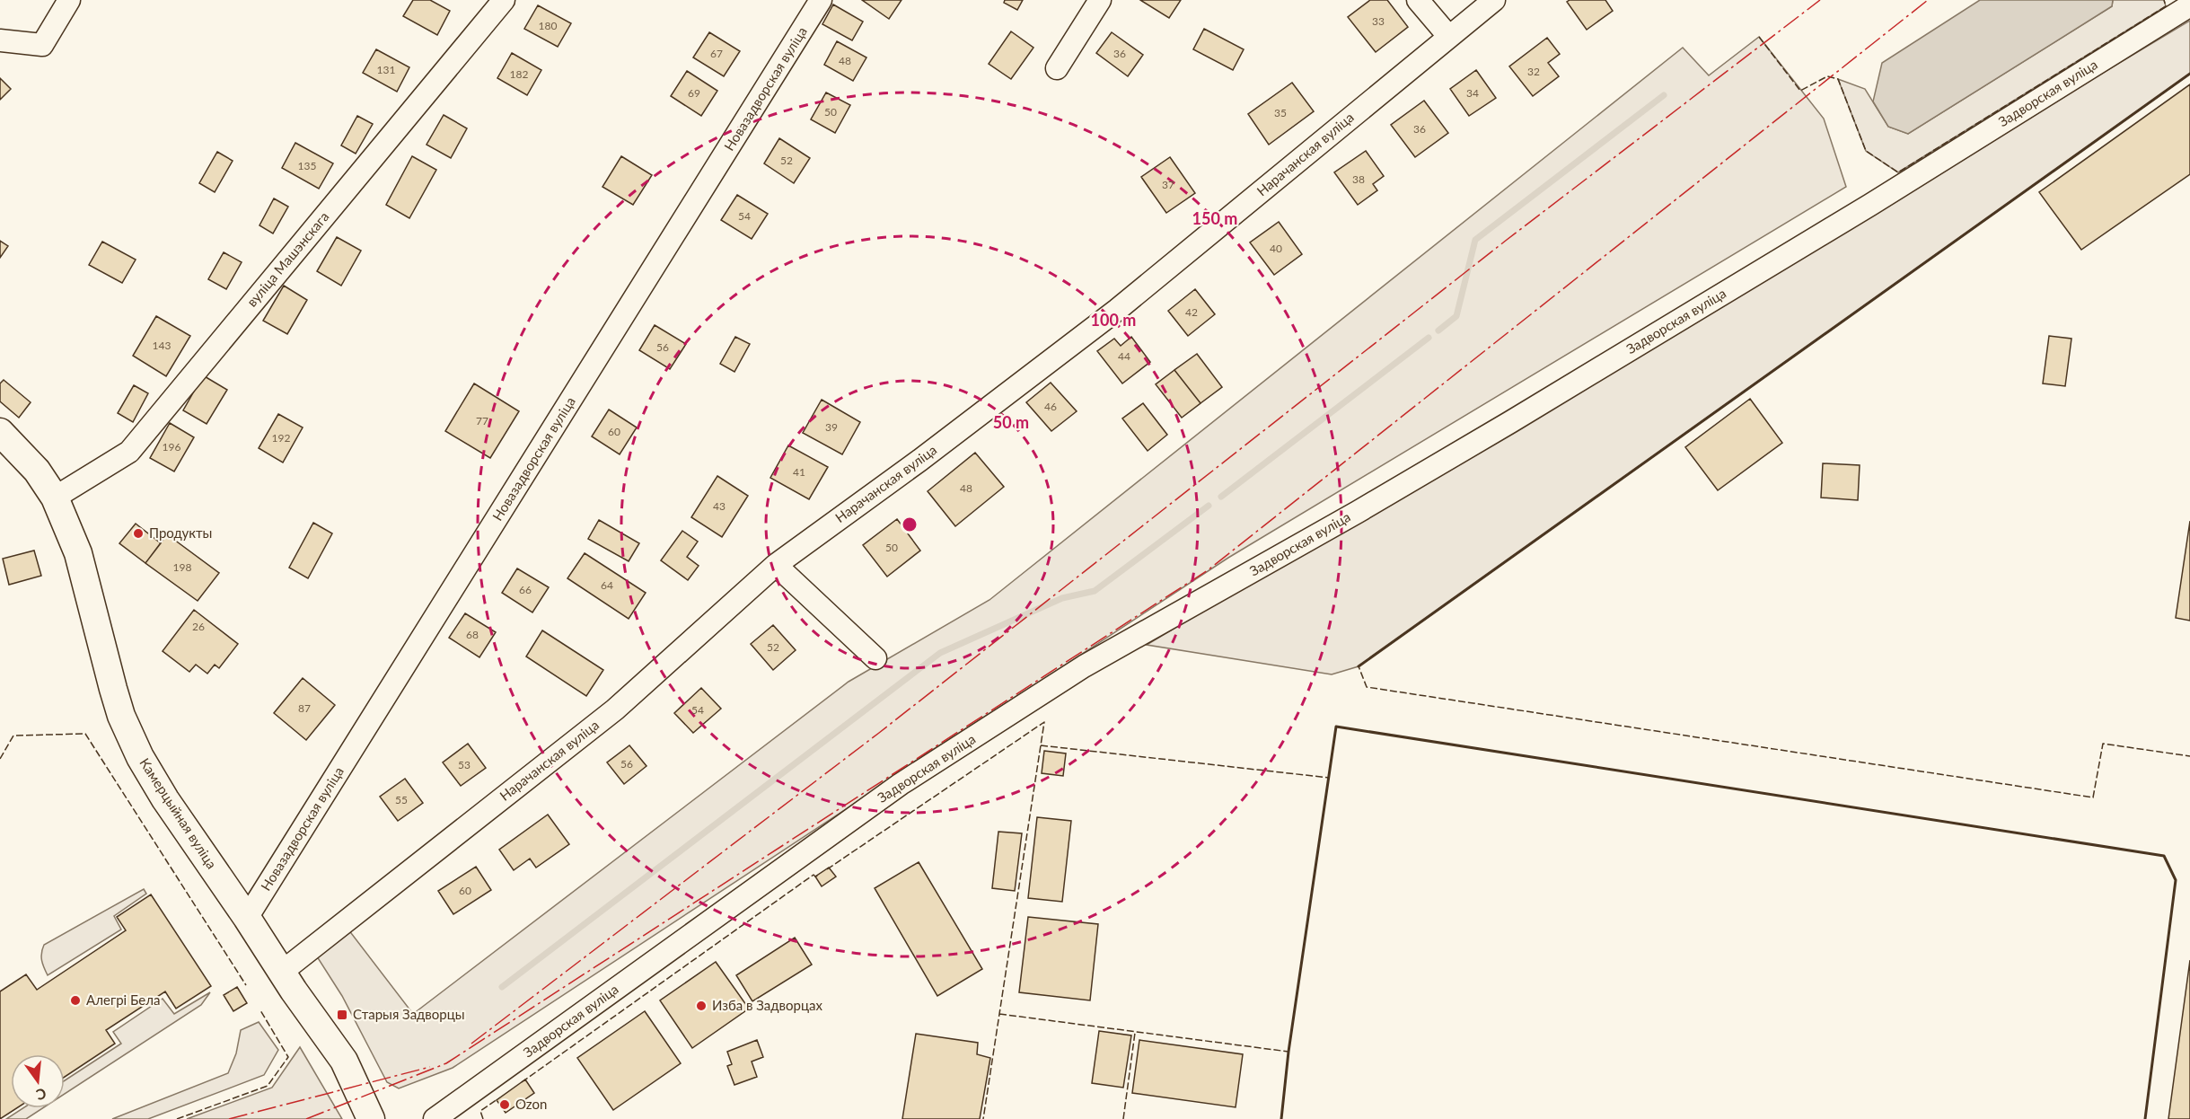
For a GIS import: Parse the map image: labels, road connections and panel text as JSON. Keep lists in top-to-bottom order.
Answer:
{
  "streets": {
    "main road": ["Камерцыйная вуліца"],
    "street": [
      "Новазадворская вуліца",
      "Задворская вуліца",
      "Нарачанская вуліца",
      "вуліца Машэнскага"
    ]
  },
  "crossings": [
    ["Новазадворская вуліца", "Камерцыйная вуліца"],
    ["Нарачанская вуліца", "Камерцыйная вуліца"],
    ["вуліца Машэнскага", "Камерцыйная вуліца"]
  ],
  "places": {
    "other": [
      "Продукты",
      "Алегрі Бела",
      "Изба в Задворцах",
      "Ozon"
    ],
    "transit": ["Старыя Задворцы"]
  },
  "house_numbers": [
    "33",
    "180",
    "67",
    "36",
    "48",
    "131",
    "32",
    "182",
    "69",
    "34",
    "50",
    "35",
    "36",
    "52",
    "135",
    "38",
    "37",
    "54",
    "40",
    "42",
    "143",
    "56",
    "44",
    "46",
    "77",
    "39",
    "60",
    "192",
    "196",
    "41",
    "48",
    "43",
    "50",
    "198",
    "64",
    "66",
    "26",
    "68",
    "52",
    "87",
    "54",
    "56",
    "53",
    "55",
    "60"
  ],
  "north": "bottom",
  "rings": ["150 m", "100 m", "50 m"]
}
